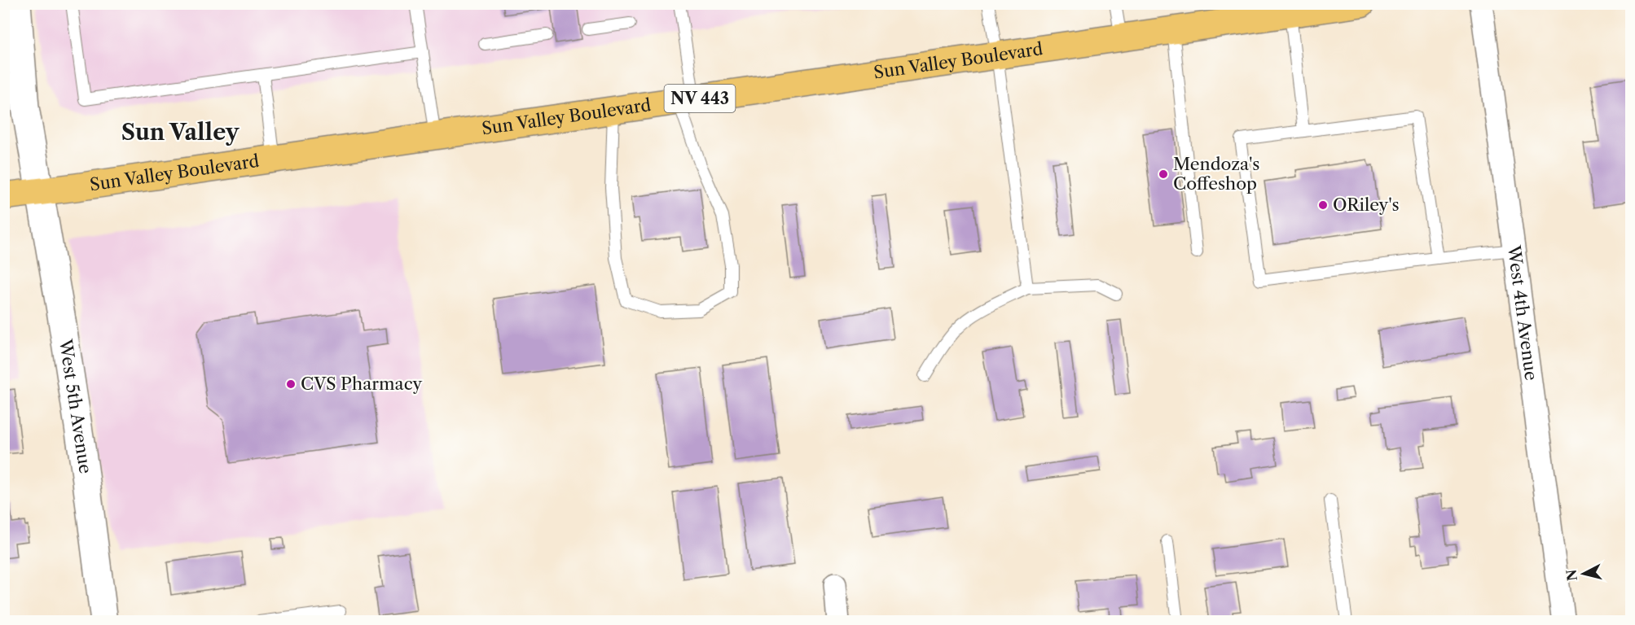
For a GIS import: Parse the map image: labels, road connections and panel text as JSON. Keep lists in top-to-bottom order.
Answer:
{
  "streets": {
    "main road": ["Sun Valley Boulevard", "NV 443"],
    "street": ["West 4th Avenue", "West 5th Avenue"]
  },
  "crossings": [
    ["Sun Valley Boulevard", "West 5th Avenue"]
  ],
  "districts": ["Sun Valley"],
  "places": ["Mendoza's Coffeshop", "ORiley's", "CVS Pharmacy"],
  "north": "left"
}
